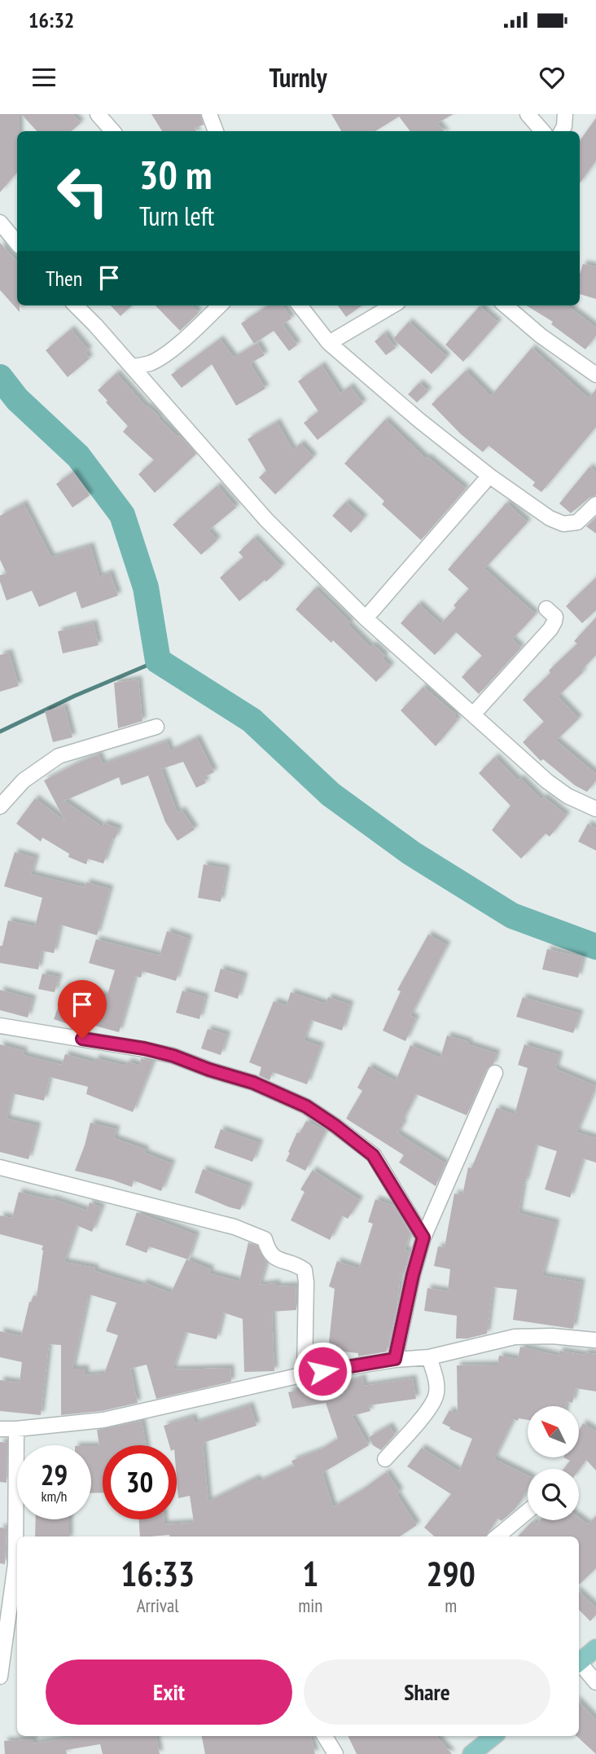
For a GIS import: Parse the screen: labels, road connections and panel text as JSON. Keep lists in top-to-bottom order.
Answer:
{
  "north": "top left",
  "page": {
    "status": "16:32",
    "header": "Turnly",
    "turn": ["30 m", "Turn left"],
    "then": "Then",
    "speed": "29 km/h",
    "limit": "30",
    "eta": [
      "16:33",
      "Arrival",
      "1",
      "min",
      "290",
      "m"
    ],
    "buttons": ["Exit", "Share"]
  }
}
